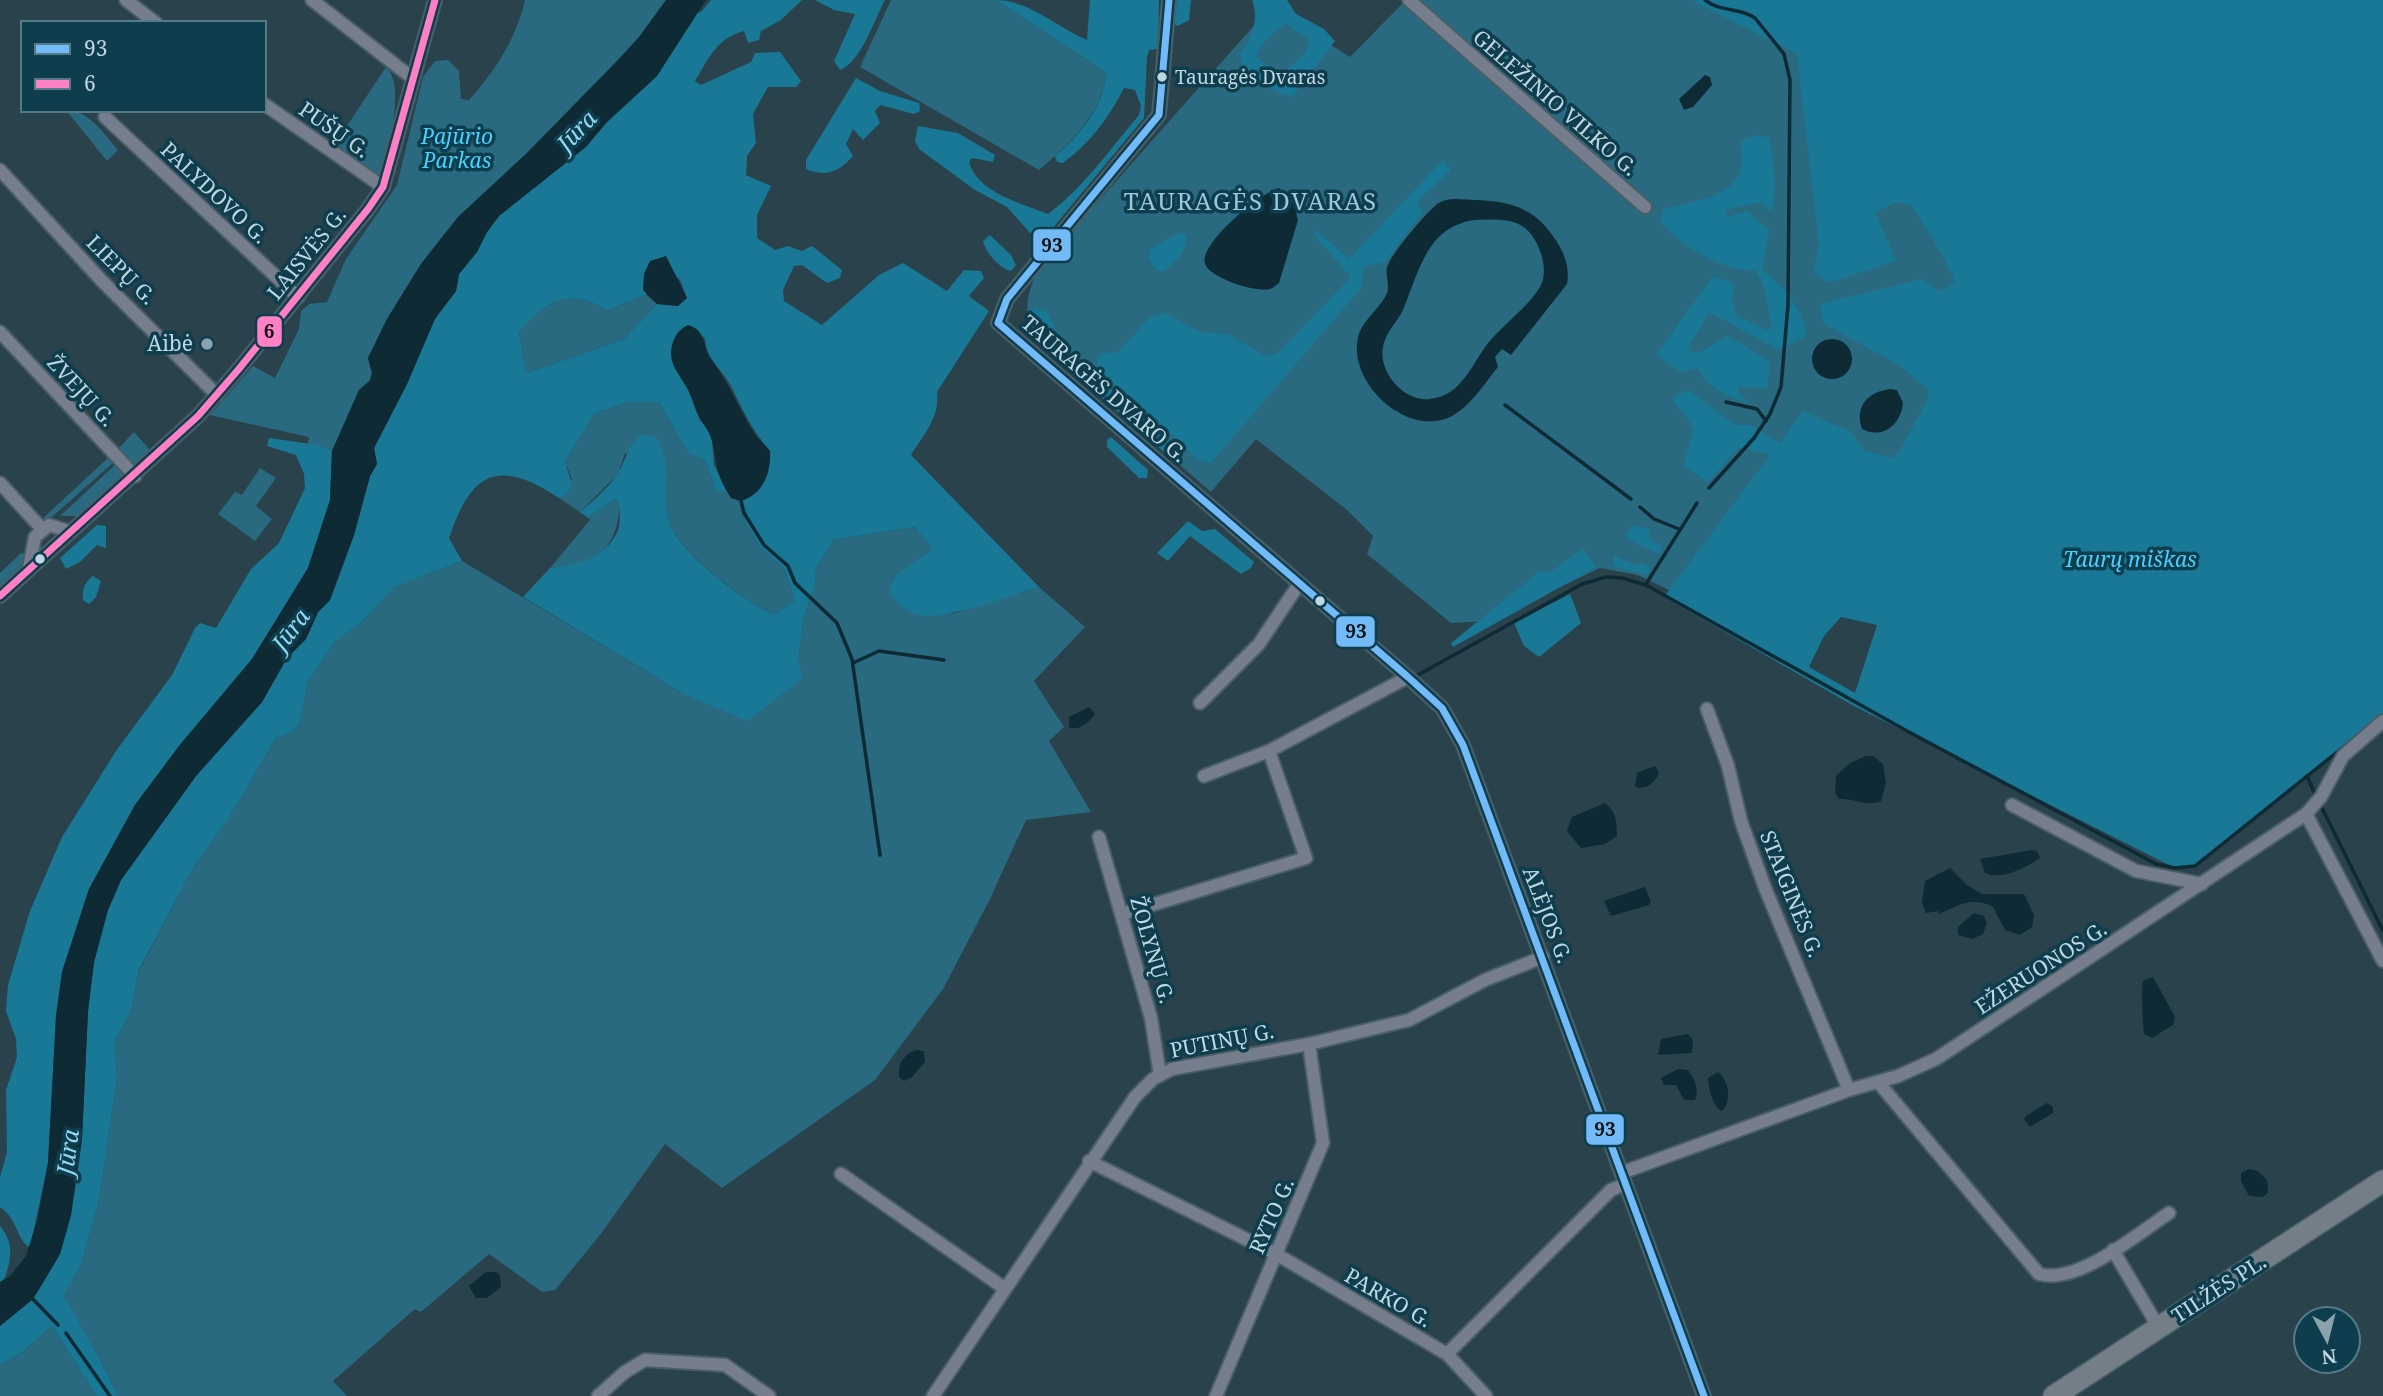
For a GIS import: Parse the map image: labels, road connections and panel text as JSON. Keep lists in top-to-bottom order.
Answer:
{
  "streets": {
    "highway": ["TILŽĖS PL."],
    "street": [
      "GELEŽINIO VILKO G.",
      "PUŠŲ G.",
      "PALYDOVO G.",
      "LAISVĖS G.",
      "LIEPŲ G.",
      "TAURAGĖS DVARO G.",
      "ŽVEJŲ G.",
      "STAIGINĖS G.",
      "ALĖJOS G.",
      "ŽOLYNŲ G.",
      "EŽERUONOS G.",
      "PUTINŲ G.",
      "RYTO G.",
      "PARKO G."
    ]
  },
  "crossings": [
    ["PUŠŲ G.", "LAISVĖS G."],
    ["PALYDOVO G.", "LAISVĖS G."],
    ["LAISVĖS G.", "LIEPŲ G."],
    ["LAISVĖS G.", "ŽVEJŲ G."],
    ["TAURAGĖS DVARO G.", "ALĖJOS G."],
    ["STAIGINĖS G.", "EŽERUONOS G."],
    ["ALĖJOS G.", "EŽERUONOS G."],
    ["ALĖJOS G.", "PUTINŲ G."],
    ["ŽOLYNŲ G.", "PUTINŲ G."],
    ["PUTINŲ G.", "RYTO G."],
    ["PUTINŲ G.", "PARKO G."],
    ["RYTO G.", "PARKO G."]
  ],
  "districts": ["TAURAGĖS DVARAS"],
  "water": ["Jūra"],
  "parks": ["Pajūrio Parkas", "Taurų miškas"],
  "places": ["Tauragės Dvaras", "Aibė"],
  "lines": ["transit line 93", "transit line 6"],
  "legend": ["93", "6"],
  "north": "bottom"
}
